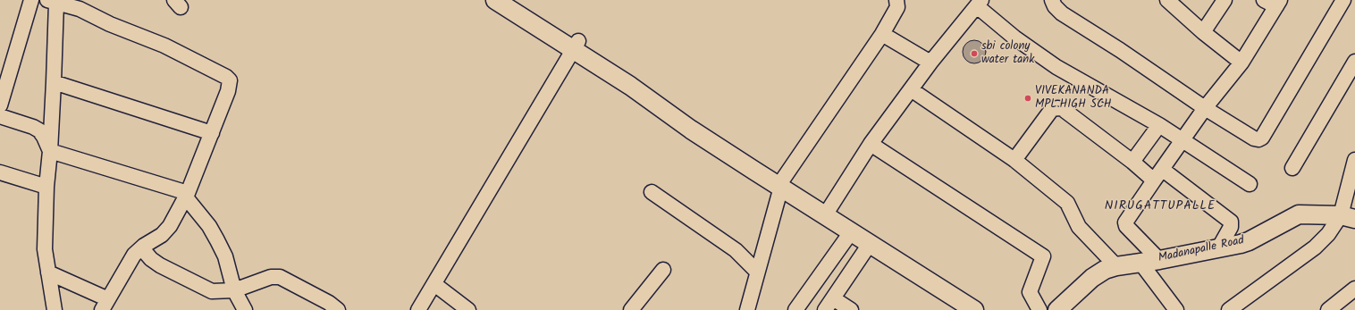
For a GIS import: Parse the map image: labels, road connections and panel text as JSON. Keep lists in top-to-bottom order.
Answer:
{
  "streets": {
    "main road": ["Madanapalle Road"]
  },
  "districts": ["NIRUGATTUPALLE"],
  "places": ["sbi colony water tank", "VIVEKANANDA MPL.HIGH SCH"]
}
